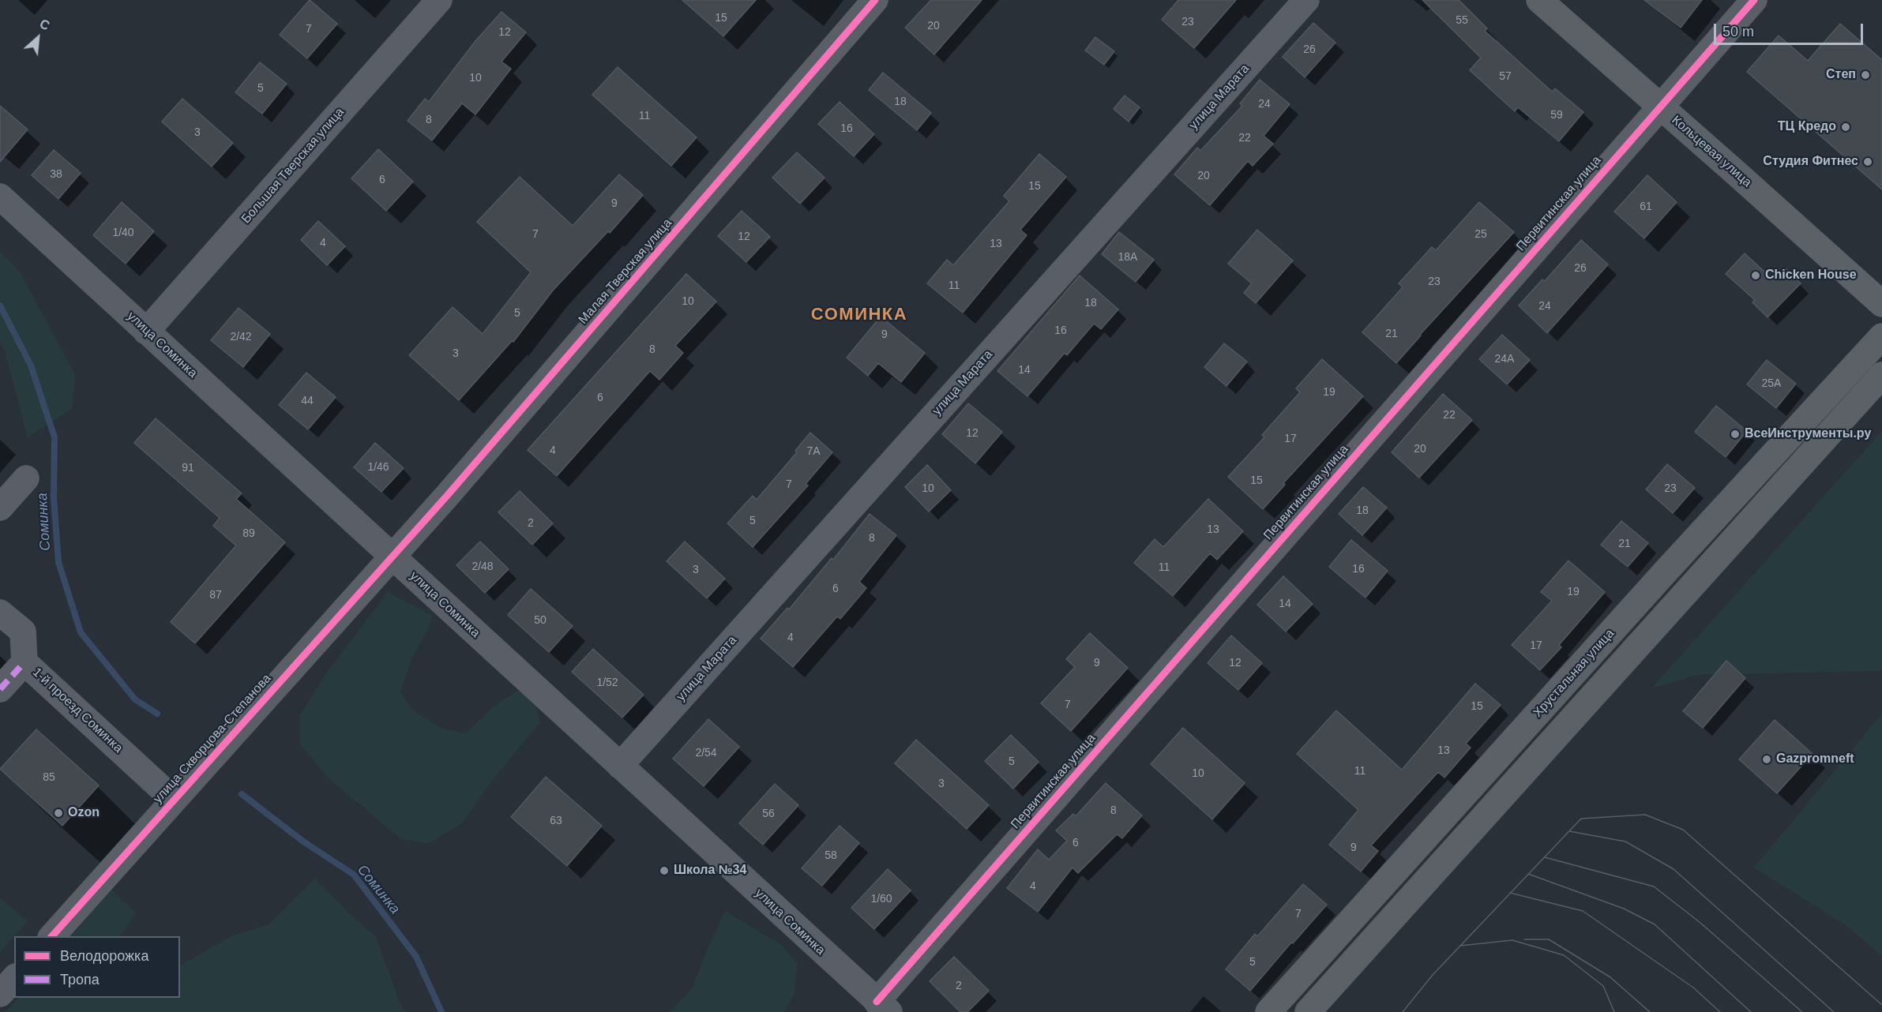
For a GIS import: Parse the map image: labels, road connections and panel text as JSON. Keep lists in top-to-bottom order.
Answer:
{
  "streets": {
    "main road": ["Кольцевая улица", "Хрустальная улица"],
    "street": [
      "улица Марата",
      "Большая Тверская улица",
      "Первитинская улица",
      "Малая Тверская улица",
      "улица Соминка",
      "1-й проезд Соминка",
      "улица Скворцова-Степанова"
    ]
  },
  "crossings": [
    ["улица Марата", "улица Соминка"],
    ["Кольцевая улица", "Первитинская улица"],
    ["Большая Тверская улица", "улица Соминка"],
    ["Первитинская улица", "улица Соминка"],
    ["Малая Тверская улица", "улица Соминка"],
    ["Малая Тверская улица", "улица Скворцова-Степанова"],
    ["улица Соминка", "улица Скворцова-Степанова"],
    ["1-й проезд Соминка", "улица Скворцова-Степанова"]
  ],
  "districts": ["СОМИНКА"],
  "water": ["Соминка"],
  "places": [
    "Степ",
    "ТЦ Кредо",
    "Студия Фитнес",
    "Chicken House",
    "ВсеИнструменты.ру",
    "Gazpromneft",
    "Ozon",
    "Школа №34"
  ],
  "house_numbers": [
    "15",
    "55",
    "23",
    "20",
    "7",
    "12",
    "26",
    "57",
    "10",
    "5",
    "18",
    "24",
    "59",
    "11",
    "8",
    "16",
    "3",
    "22",
    "38",
    "20",
    "6",
    "15",
    "9",
    "61",
    "1/40",
    "7",
    "25",
    "12",
    "4",
    "13",
    "18А",
    "26",
    "23",
    "11",
    "10",
    "18",
    "24",
    "5",
    "16",
    "21",
    "9",
    "2/42",
    "8",
    "3",
    "24А",
    "14",
    "25А",
    "19",
    "6",
    "44",
    "22",
    "12",
    "17",
    "20",
    "4",
    "7А",
    "1/46",
    "91",
    "15",
    "7",
    "10",
    "23",
    "18",
    "5",
    "2",
    "13",
    "89",
    "8",
    "21",
    "2/48",
    "11",
    "16",
    "3",
    "6",
    "19",
    "87",
    "14",
    "50",
    "4",
    "17",
    "9",
    "12",
    "1/52",
    "7",
    "15",
    "13",
    "2/54",
    "5",
    "11",
    "10",
    "85",
    "3",
    "8",
    "56",
    "63",
    "6",
    "9",
    "58",
    "4",
    "1/60",
    "7",
    "5",
    "2"
  ],
  "legend": ["Велодорожка", "Тропа"],
  "scale_bar": "50 m",
  "north": "top right"
}
